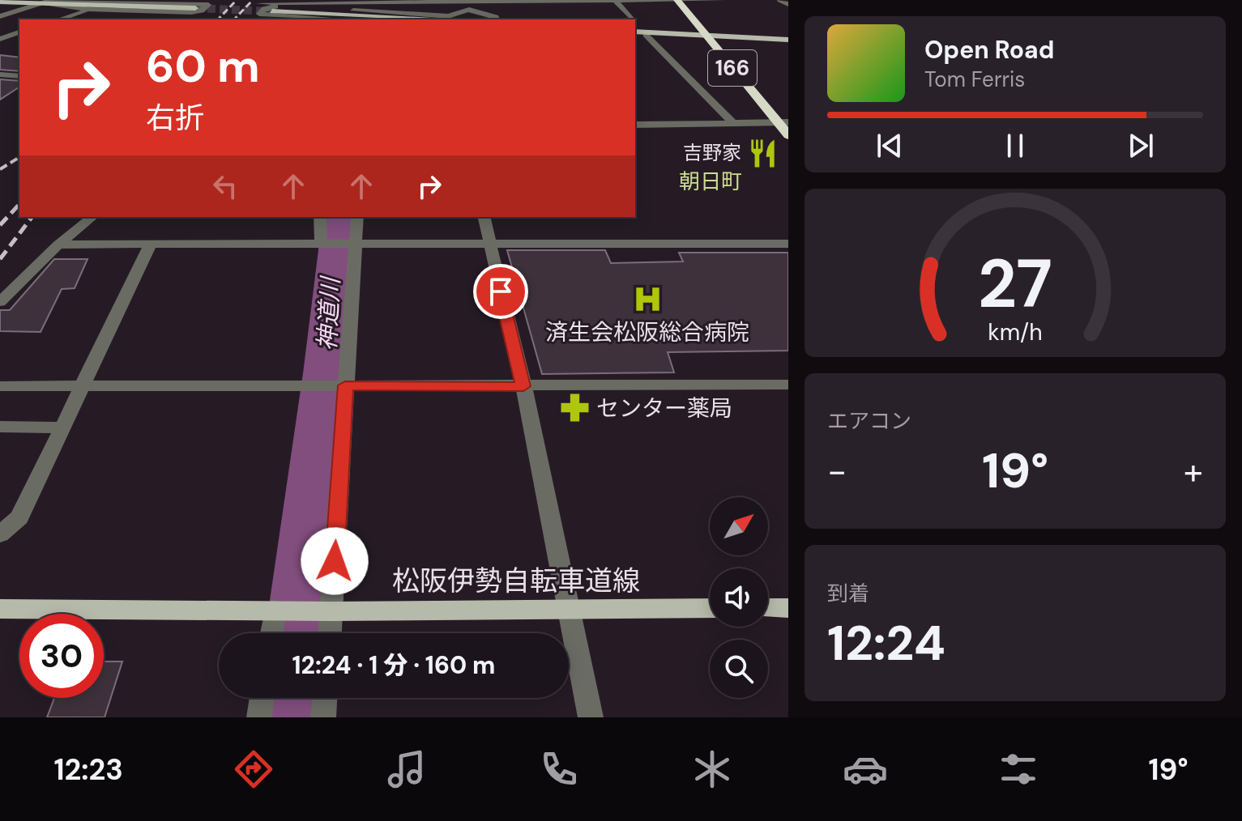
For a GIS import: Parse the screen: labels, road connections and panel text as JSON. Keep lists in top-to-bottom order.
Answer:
{
  "streets": {
    "highway": ["166"],
    "main road": ["松阪伊勢自転車道線"]
  },
  "districts": ["朝日町"],
  "water": ["神道川"],
  "places": {
    "restaurant": ["吉野家"],
    "hospital": ["済生会松阪総合病院"],
    "pharmacy": ["センター薬局"]
  },
  "north": "top right",
  "page": {
    "turn": ["60 m", "右折"],
    "song": ["Open Road", "Tom Ferris"],
    "tile": [
      "エアコン",
      ["到着", "12:24"]
    ],
    "heat": ["−", "19°", "+"],
    "limit": "30",
    "trip": "12:24 · 1 分 · 160 m",
    "tabs": ["12:23", "19°"],
    "gauge": ["27", "km/h"]
  }
}
